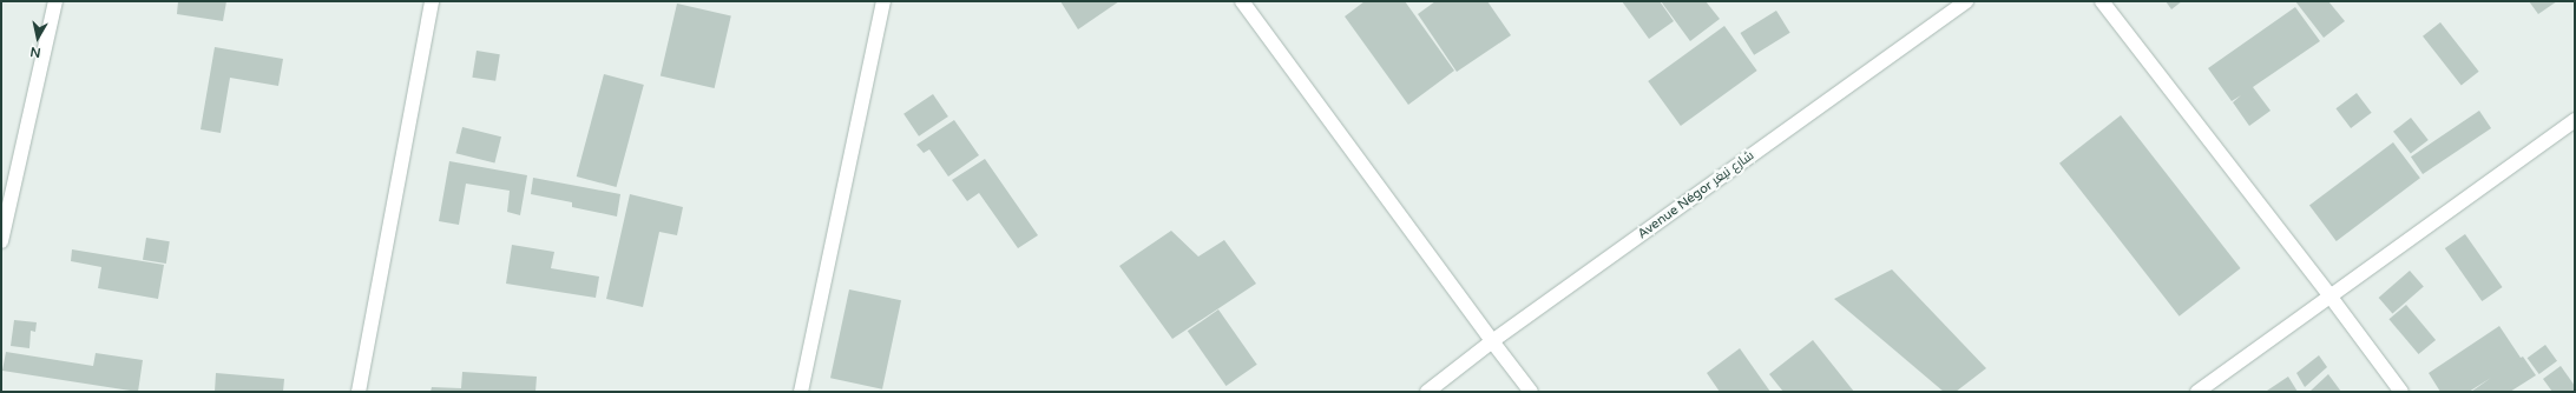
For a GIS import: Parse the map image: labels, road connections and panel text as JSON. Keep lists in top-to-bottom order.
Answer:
{
  "streets": {
    "street": ["Avenue Négor شارع نيغر"]
  },
  "north": "bottom"
}
